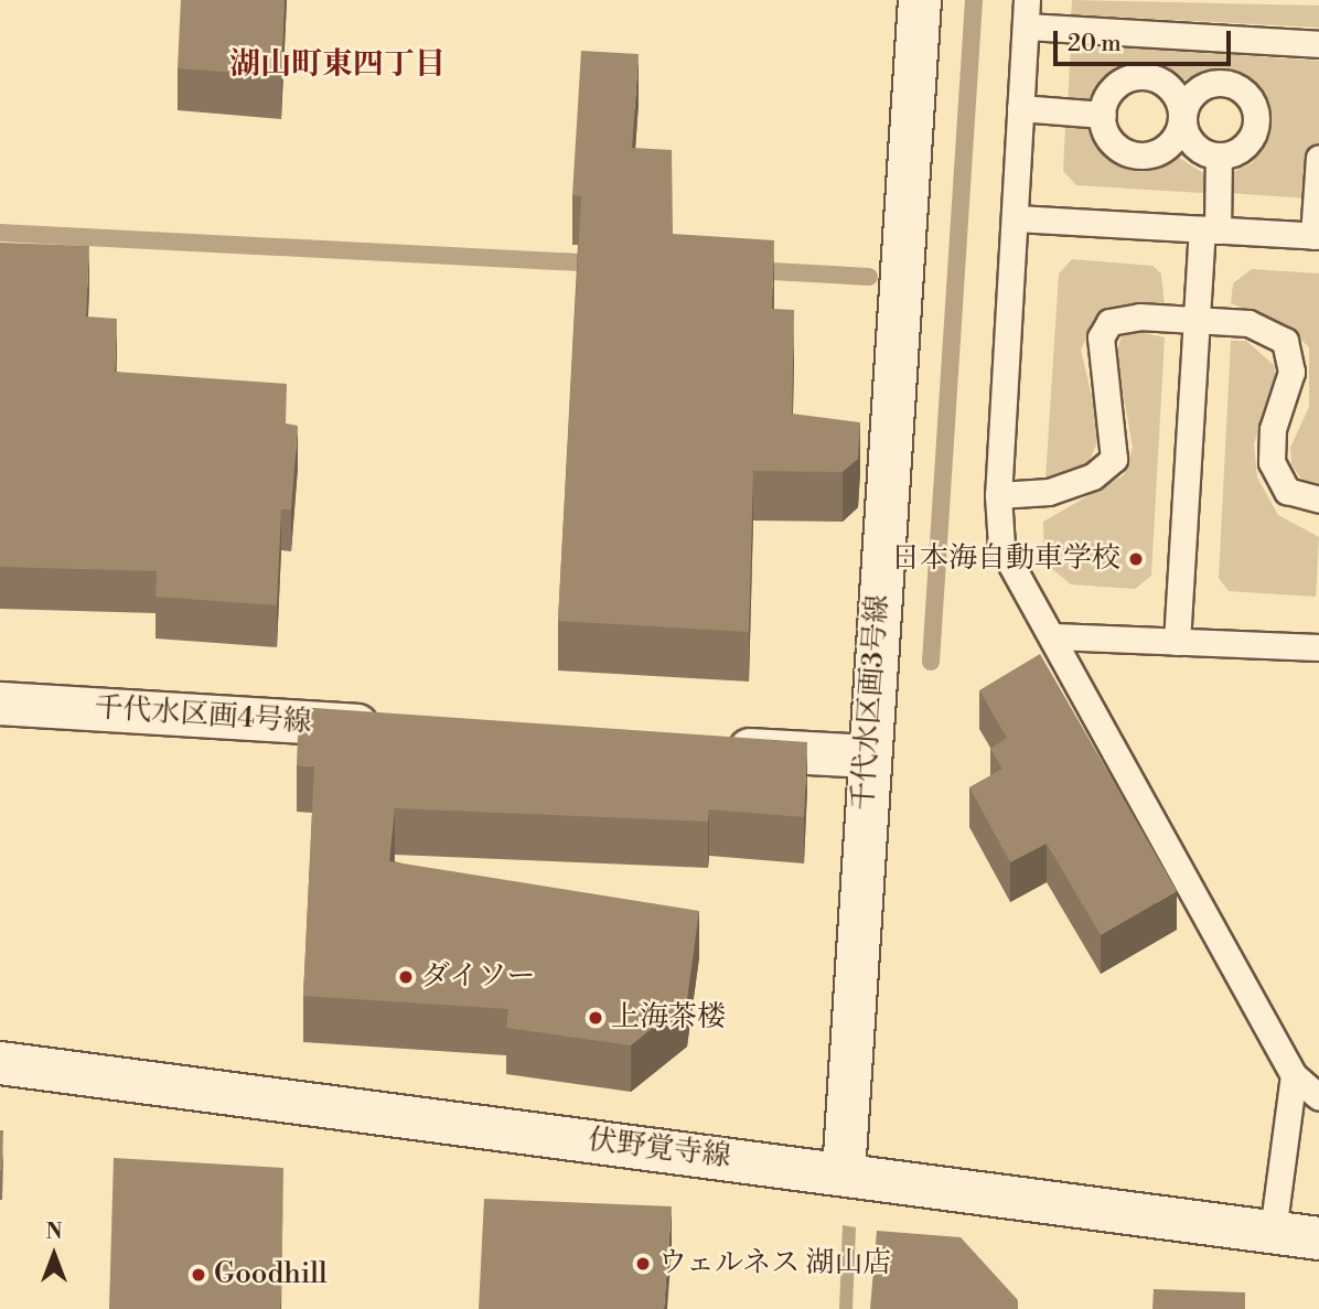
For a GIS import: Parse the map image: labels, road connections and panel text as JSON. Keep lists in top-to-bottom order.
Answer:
{
  "streets": {
    "street": ["千代水区画3号線", "千代水区画4号線", "伏野覚寺線"]
  },
  "crossings": [
    ["千代水区画3号線", "伏野覚寺線"]
  ],
  "districts": ["湖山町東四丁目"],
  "places": [
    "日本海自動車学校",
    "ダイソー",
    "上海茶楼",
    "ウェルネス 湖山店",
    "Goodhill"
  ],
  "scale_bar": "20 m",
  "north": "top"
}
